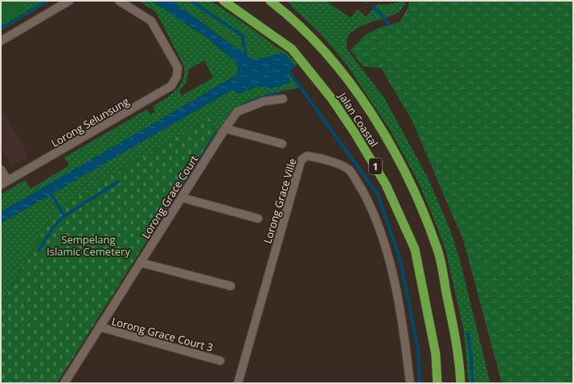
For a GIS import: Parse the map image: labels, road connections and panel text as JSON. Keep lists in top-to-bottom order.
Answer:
{
  "streets": {
    "highway": ["Jalan Coastal", "1"],
    "street": [
      "Lorong Selunsung",
      "Lorong Grace Court",
      "Lorong Grace Ville",
      "Lorong Grace Court 3"
    ]
  },
  "crossings": [
    ["Lorong Grace Court", "Lorong Grace Court 3"]
  ],
  "parks": ["Sempelang Islamic Cemetery"]
}
